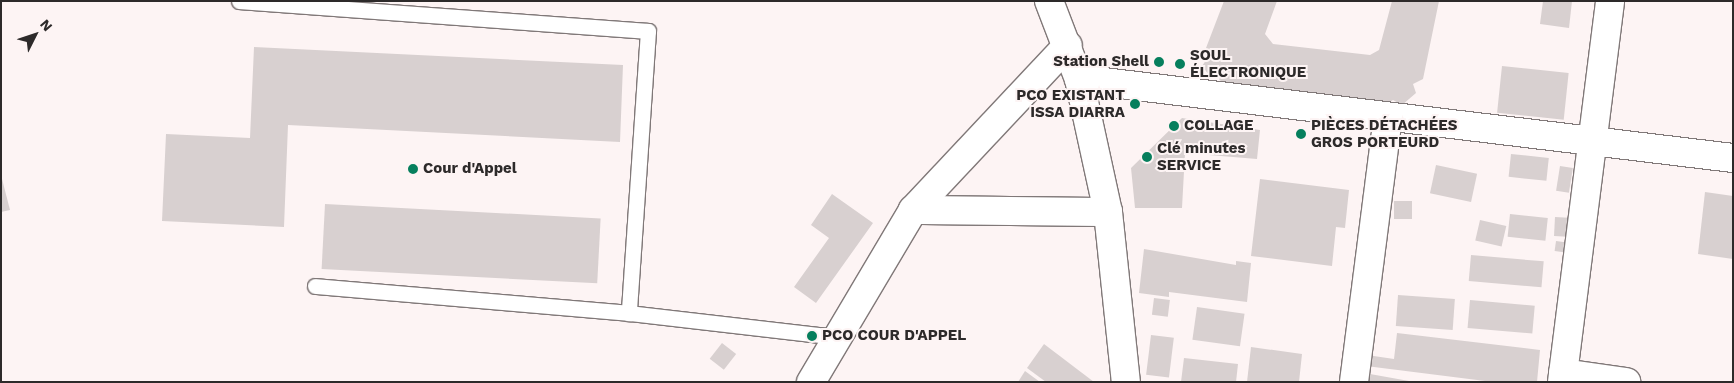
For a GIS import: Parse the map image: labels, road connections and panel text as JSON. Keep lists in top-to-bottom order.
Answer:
{
  "places": [
    "Station Shell",
    "SOUL ÉLECTRONIQUE",
    "PCO EXISTANT ISSA DIARRA",
    "COLLAGE",
    "PIÈCES DÉTACHÉES GROS PORTEURD",
    "Clé minutes SERVICE",
    "Cour d'Appel",
    "PCO COUR D'APPEL"
  ],
  "north": "top right"
}
